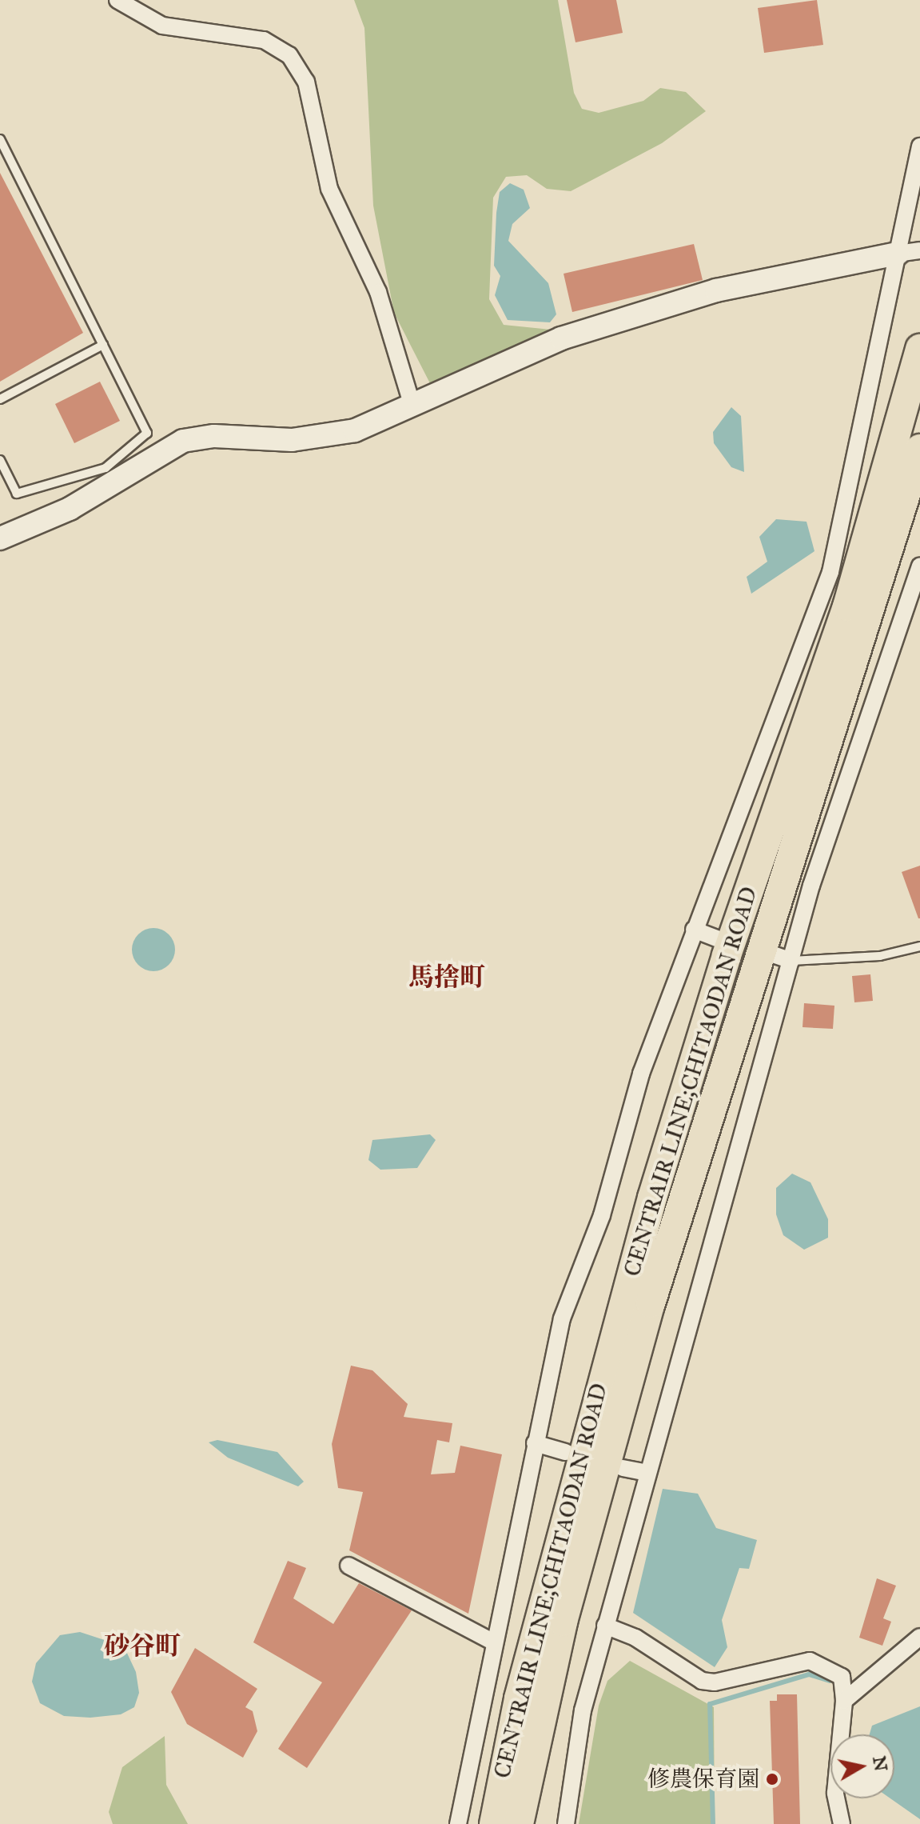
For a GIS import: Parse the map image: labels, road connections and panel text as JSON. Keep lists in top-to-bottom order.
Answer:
{
  "streets": {
    "highway": ["CENTRAIR LINE;CHITAODAN ROAD"]
  },
  "districts": ["馬捨町", "砂谷町"],
  "places": ["修農保育園"],
  "north": "right"
}
